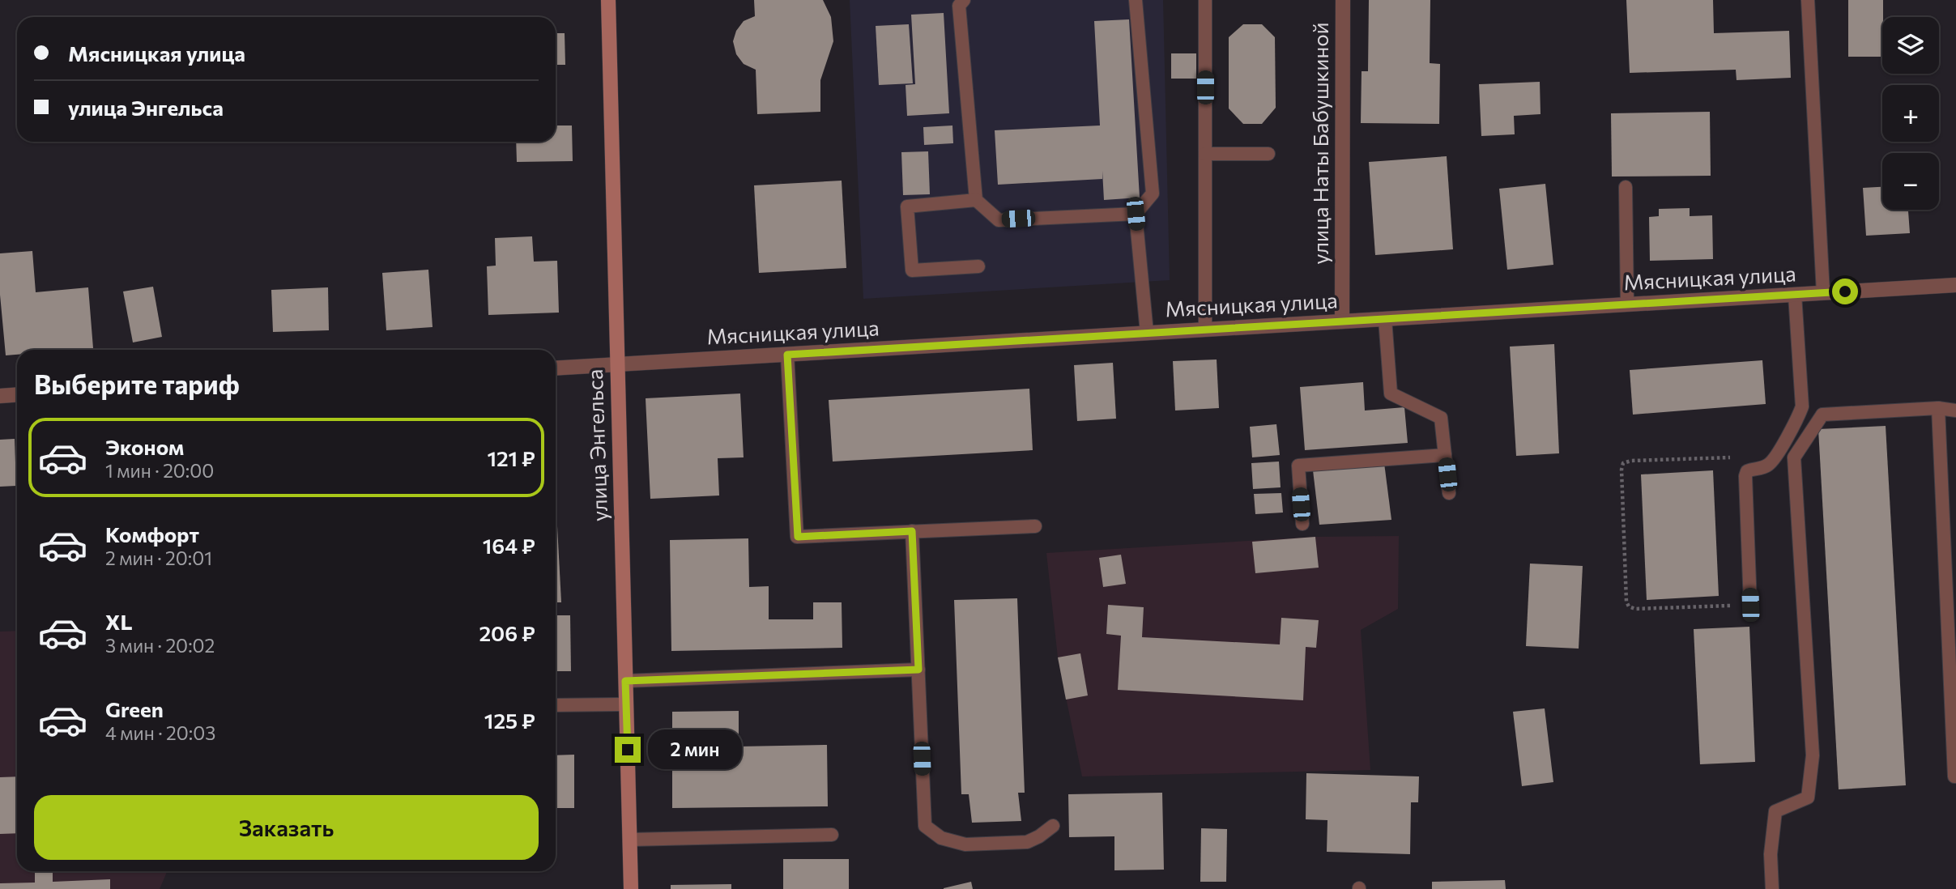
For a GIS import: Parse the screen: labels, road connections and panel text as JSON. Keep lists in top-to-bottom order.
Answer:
{
  "streets": {
    "main road": ["улица Энгельса"],
    "street": ["улица Наты Бабушкиной", "Мясницкая улица"]
  },
  "crossings": [
    ["улица Наты Бабушкиной", "Мясницкая улица"],
    ["Мясницкая улица", "улица Энгельса"]
  ],
  "page": {
    "map_buttons": ["+", "−"],
    "banner": ["Мясницкая улица", "улица Энгельса"],
    "heading": "Выберите тариф",
    "list": [
      {
        "name": "Эконом",
        "note": "1 мин · 20:00",
        "value": "121 ₽"
      },
      {
        "name": "Комфорт",
        "note": "2 мин · 20:01",
        "value": "164 ₽"
      },
      {
        "name": "XL",
        "note": "3 мин · 20:02",
        "value": "206 ₽"
      },
      {
        "name": "Green",
        "note": "4 мин · 20:03",
        "value": "125 ₽"
      }
    ],
    "bubble": "2 мин",
    "buttons": "Заказать"
  }
}
